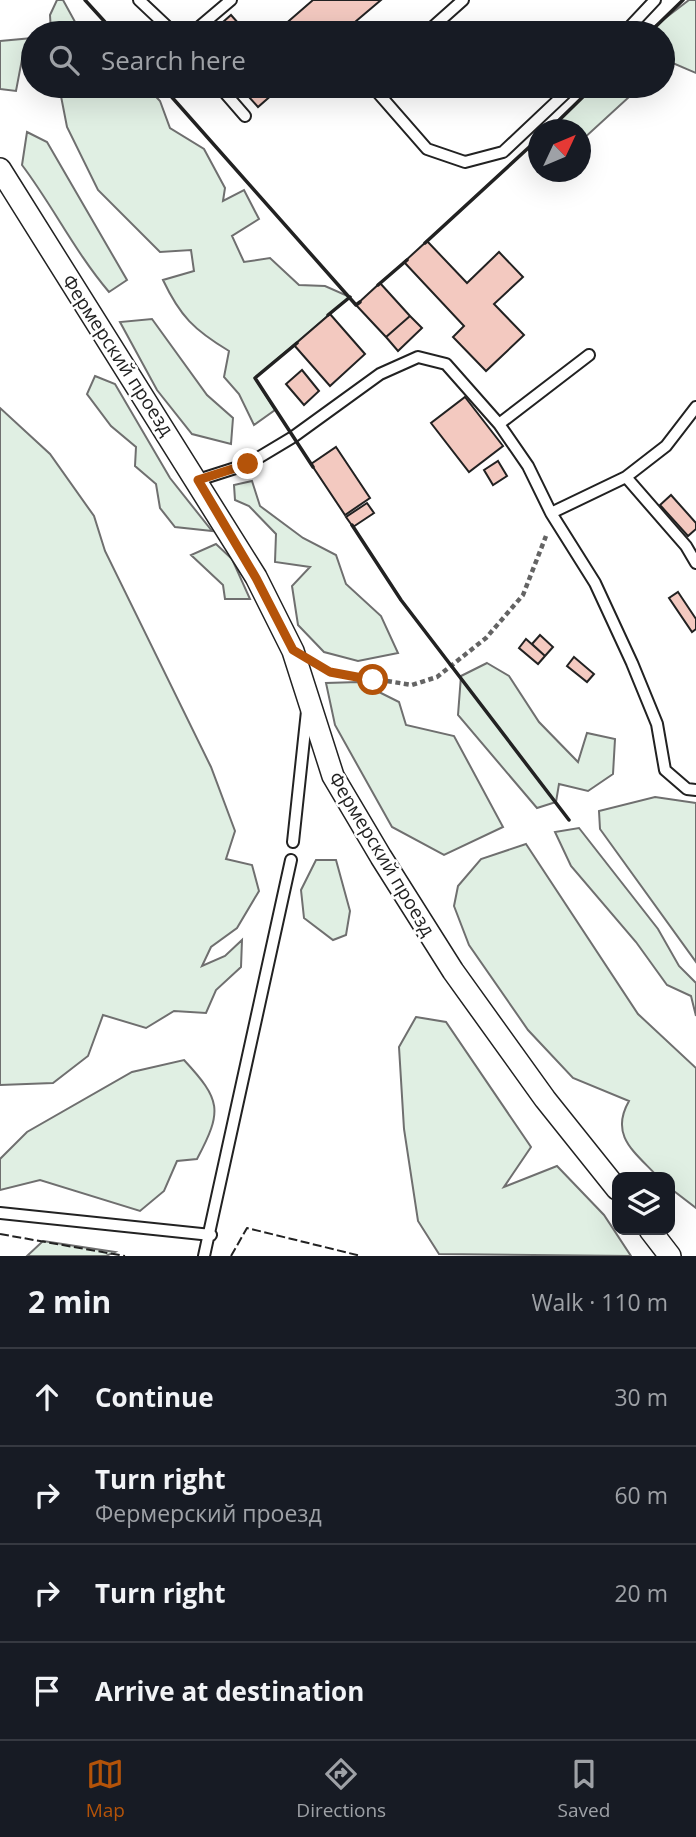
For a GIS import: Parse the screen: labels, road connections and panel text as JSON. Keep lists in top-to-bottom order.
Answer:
{
  "streets": {
    "street": ["Фермерский проезд"]
  },
  "north": "top right",
  "page": {
    "search": "Search here",
    "heading": ["2 min", "Walk · 110 m"],
    "list": [
      ["Continue", "30 m"],
      ["Turn right", "Фермерский проезд", "60 m"],
      ["Turn right", "20 m"],
      "Arrive at destination"
    ],
    "nav": ["Map", "Directions", "Saved"]
  }
}
